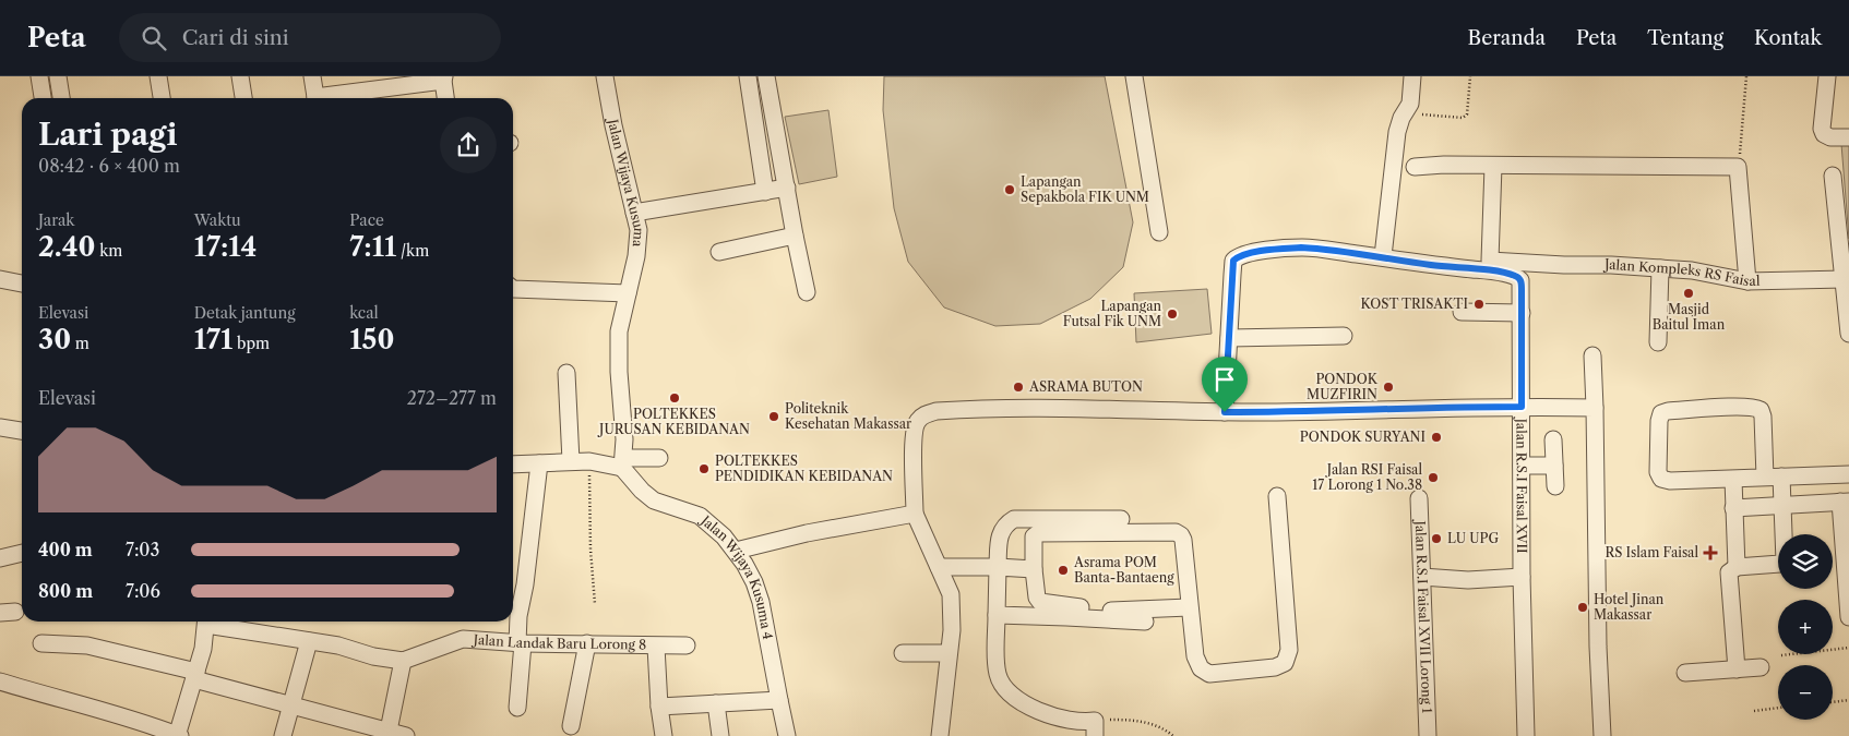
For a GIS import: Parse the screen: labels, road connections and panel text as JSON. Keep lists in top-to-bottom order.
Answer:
{
  "streets": {
    "street": [
      "Jalan Wijaya Kusuma",
      "Jalan Kompleks RS Faisal",
      "Jalan R.S.I Faisal XVII",
      "Jalan Wijaya Kusuma 4",
      "Jalan R.S.I Faisal XVII Lorong 1",
      "Jalan Landak Baru Lorong 8"
    ]
  },
  "crossings": [
    ["Jalan Wijaya Kusuma", "Jalan Wijaya Kusuma 4"]
  ],
  "places": {
    "other": [
      "Lapangan Sepakbola FIK UNM",
      "Masjid Baitul Iman",
      "KOST TRISAKTI",
      "Lapangan Futsal Fik UNM",
      "ASRAMA BUTON",
      "PONDOK MUZFIRIN",
      "POLTEKKES JURUSAN KEBIDANAN",
      "Politeknik Kesehatan Makassar",
      "PONDOK SURYANI",
      "POLTEKKES PENDIDIKAN KEBIDANAN",
      "Jalan RSI Faisal 17 Lorong 1 No.38",
      "LU UPG",
      "Asrama POM Banta-Bantaeng",
      "Hotel Jinan Makassar"
    ],
    "health": ["RS Islam Faisal"]
  },
  "page": {
    "header": "Peta",
    "search": "Cari di sini",
    "nav": [
      "Beranda",
      "Peta",
      "Tentang",
      "Kontak"
    ],
    "heading": ["Lari pagi", "08:42 · 6 × 400 m"],
    "stats": [
      ["Jarak", "2.40 km"],
      ["Waktu", "17:14"],
      ["Pace", "7:11 /km"],
      ["Elevasi", "30 m"],
      ["Detak jantung", "171 bpm"],
      ["kcal", "150"]
    ],
    "chart": ["Elevasi", "272–277 m"],
    "list": [
      {
        "name": "400 m",
        "note": "7:03"
      },
      {
        "name": "800 m",
        "note": "7:06"
      }
    ],
    "map_buttons": ["+", "−"]
  }
}
